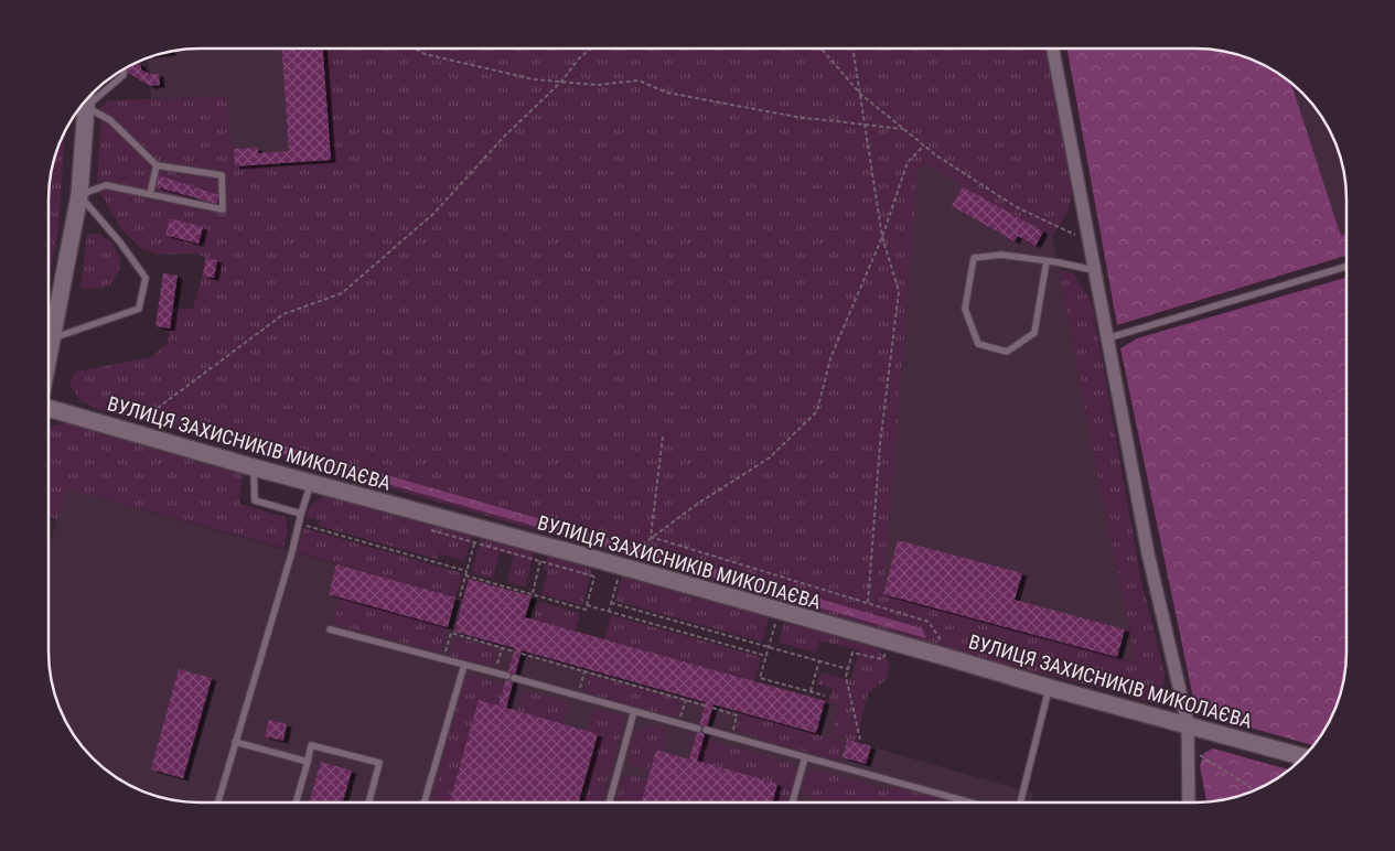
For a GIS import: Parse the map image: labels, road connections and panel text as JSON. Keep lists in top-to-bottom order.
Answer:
{
  "streets": {
    "street": ["ВУЛИЦЯ ЗАХИСНИКІВ МИКОЛАЄВА"]
  }
}
